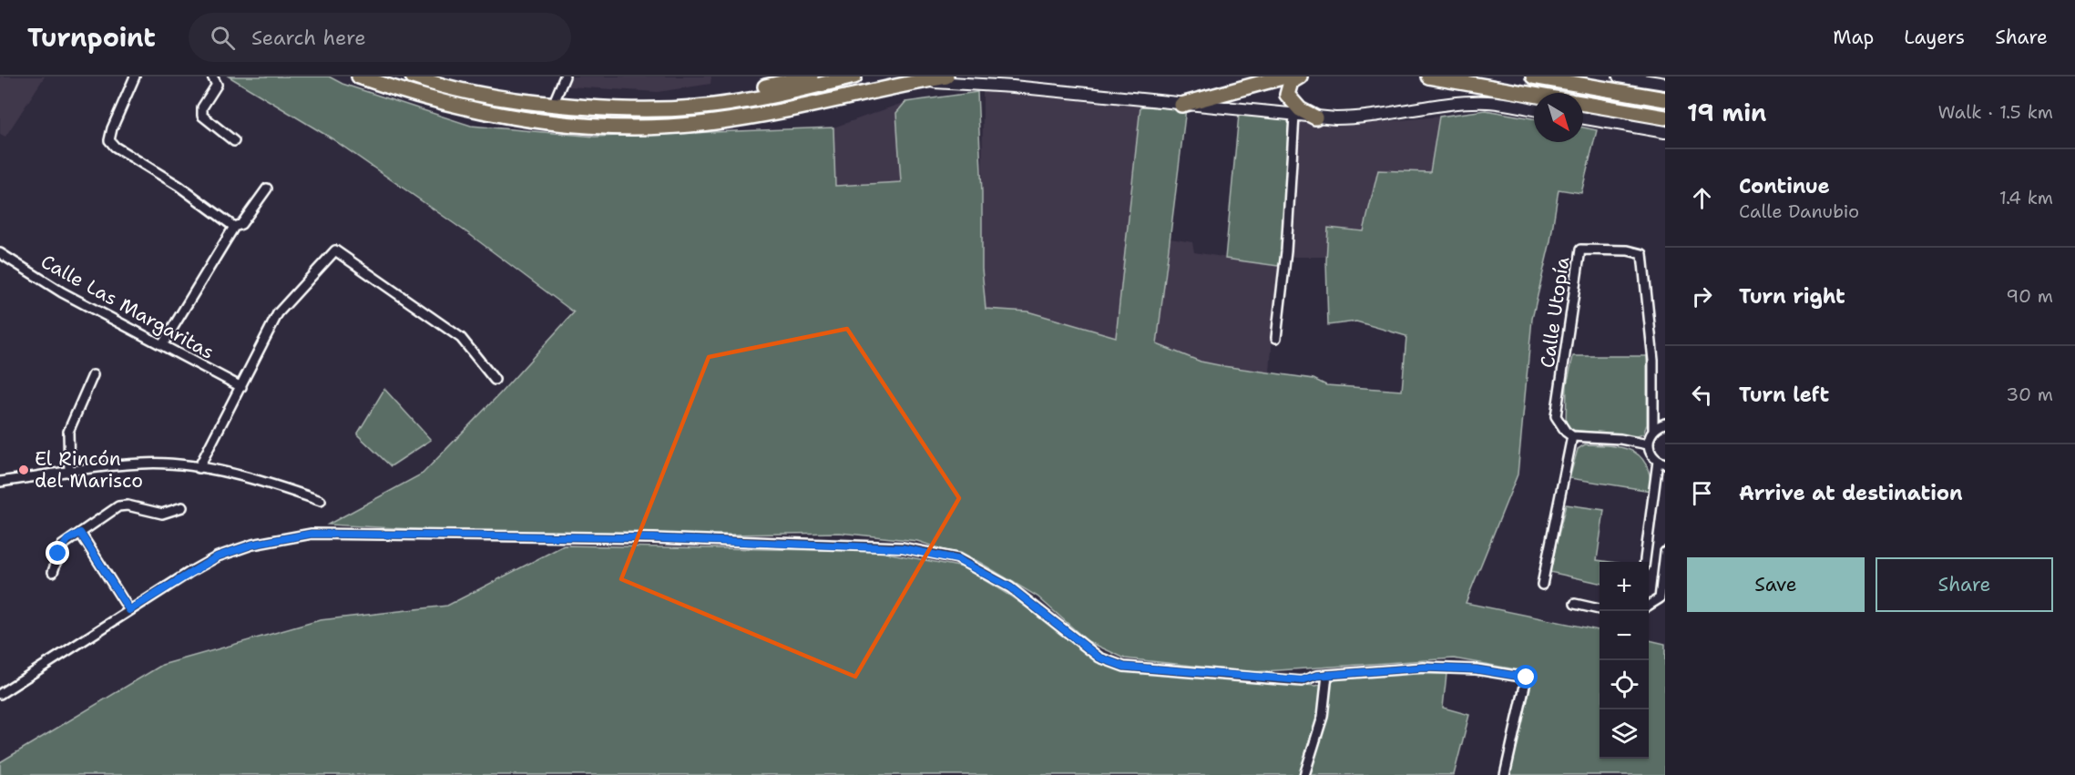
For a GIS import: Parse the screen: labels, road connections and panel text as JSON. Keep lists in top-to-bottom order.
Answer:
{
  "streets": {
    "street": ["Calle Las Margaritas", "Calle Utopía"]
  },
  "places": ["El Rincón del Marisco"],
  "north": "bottom right",
  "page": {
    "header": "Turnpoint",
    "search": "Search here",
    "nav": ["Map", "Layers", "Share"],
    "heading": ["19 min", "Walk · 1.5 km"],
    "list": [
      ["Continue", "Calle Danubio", "1.4 km"],
      ["Turn right", "90 m"],
      ["Turn left", "30 m"],
      "Arrive at destination"
    ],
    "buttons": ["Save", "Share"],
    "map_buttons": ["+", "−"]
  }
}
